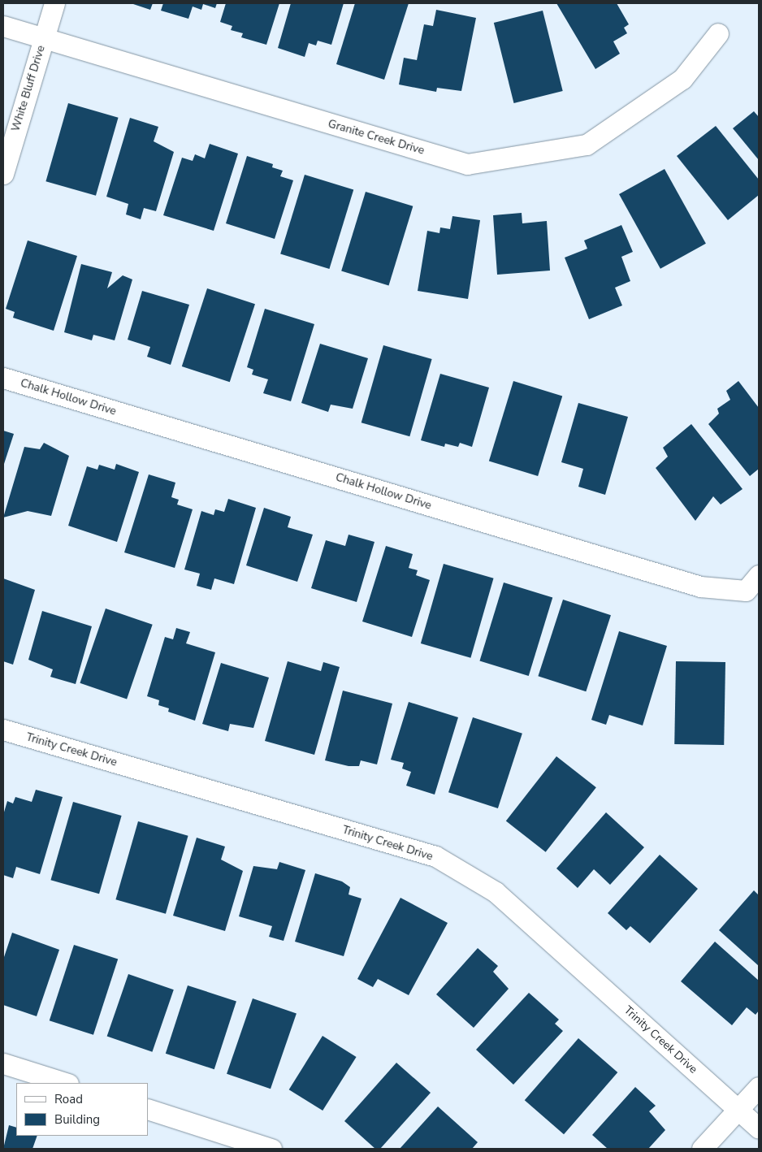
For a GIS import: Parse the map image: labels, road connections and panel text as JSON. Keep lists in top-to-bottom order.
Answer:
{
  "streets": {
    "street": [
      "White Bluff Drive",
      "Granite Creek Drive",
      "Chalk Hollow Drive",
      "Trinity Creek Drive"
    ]
  },
  "crossings": [
    ["White Bluff Drive", "Granite Creek Drive"]
  ],
  "legend": ["Road", "Building"]
}
